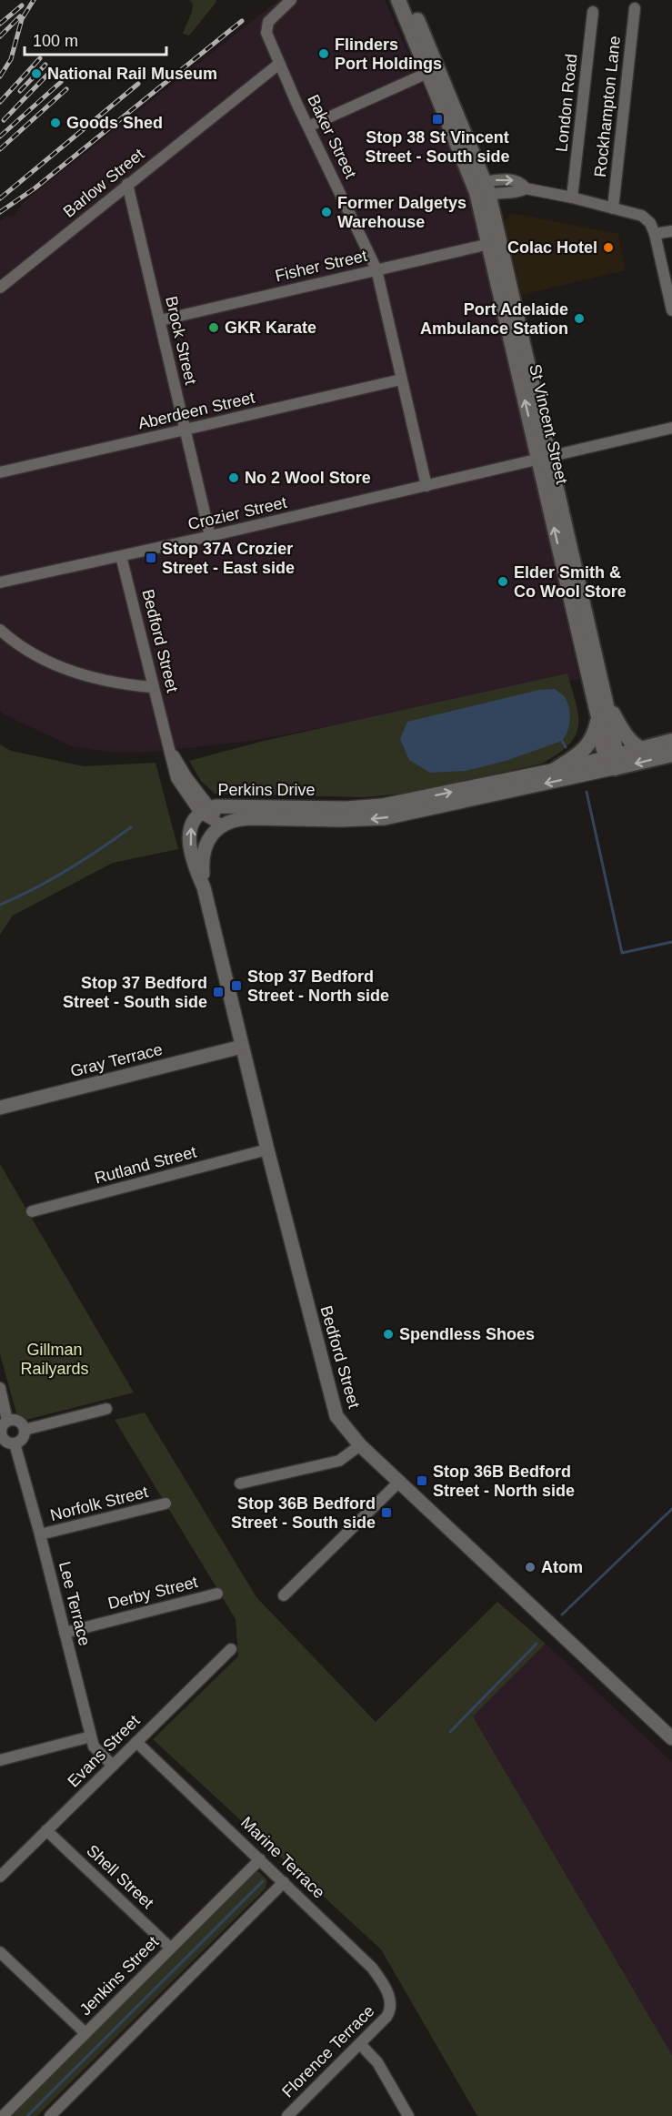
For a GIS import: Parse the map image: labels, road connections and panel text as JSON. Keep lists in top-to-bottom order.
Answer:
{
  "streets": {
    "main road": ["St Vincent Street", "Perkins Drive"],
    "street": [
      "London Road",
      "Rockhampton Lane",
      "Baker Street",
      "Barlow Street",
      "Fisher Street",
      "Brock Street",
      "Aberdeen Street",
      "Crozier Street",
      "Bedford Street",
      "Gray Terrace",
      "Rutland Street",
      "Norfolk Street",
      "Derby Street",
      "Lee Terrace",
      "Evans Street",
      "Marine Terrace",
      "Shell Street",
      "Jenkins Street",
      "Florence Terrace"
    ]
  },
  "crossings": [
    ["Baker Street", "Barlow Street"],
    ["Baker Street", "Fisher Street"],
    ["Baker Street", "Aberdeen Street"],
    ["Baker Street", "Crozier Street"],
    ["Barlow Street", "Brock Street"],
    ["Fisher Street", "Brock Street"],
    ["Fisher Street", "St Vincent Street"],
    ["Brock Street", "Aberdeen Street"],
    ["Brock Street", "Crozier Street"],
    ["St Vincent Street", "Crozier Street"],
    ["St Vincent Street", "Perkins Drive"],
    ["Crozier Street", "Bedford Street"],
    ["Bedford Street", "Perkins Drive"],
    ["Bedford Street", "Gray Terrace"],
    ["Bedford Street", "Rutland Street"],
    ["Norfolk Street", "Lee Terrace"],
    ["Derby Street", "Lee Terrace"],
    ["Lee Terrace", "Evans Street"],
    ["Evans Street", "Marine Terrace"],
    ["Evans Street", "Shell Street"],
    ["Marine Terrace", "Jenkins Street"],
    ["Marine Terrace", "Florence Terrace"],
    ["Shell Street", "Jenkins Street"]
  ],
  "parks": ["Gillman Railyards"],
  "places": {
    "other": [
      "Flinders Port Holdings",
      "National Rail Museum",
      "Goods Shed",
      "Former Dalgetys Warehouse",
      "Colac Hotel",
      "Port Adelaide Ambulance Station",
      "GKR Karate",
      "No 2 Wool Store",
      "Elder Smith & Co Wool Store",
      "Spendless Shoes",
      "Atom"
    ],
    "transit": [
      "Stop 38 St Vincent Street - South side",
      "Stop 37A Crozier Street - East side",
      "Stop 37 Bedford Street - North side",
      "Stop 37 Bedford Street - South side",
      "Stop 36B Bedford Street - North side",
      "Stop 36B Bedford Street - South side"
    ]
  },
  "scale_bar": "100 m"
}
